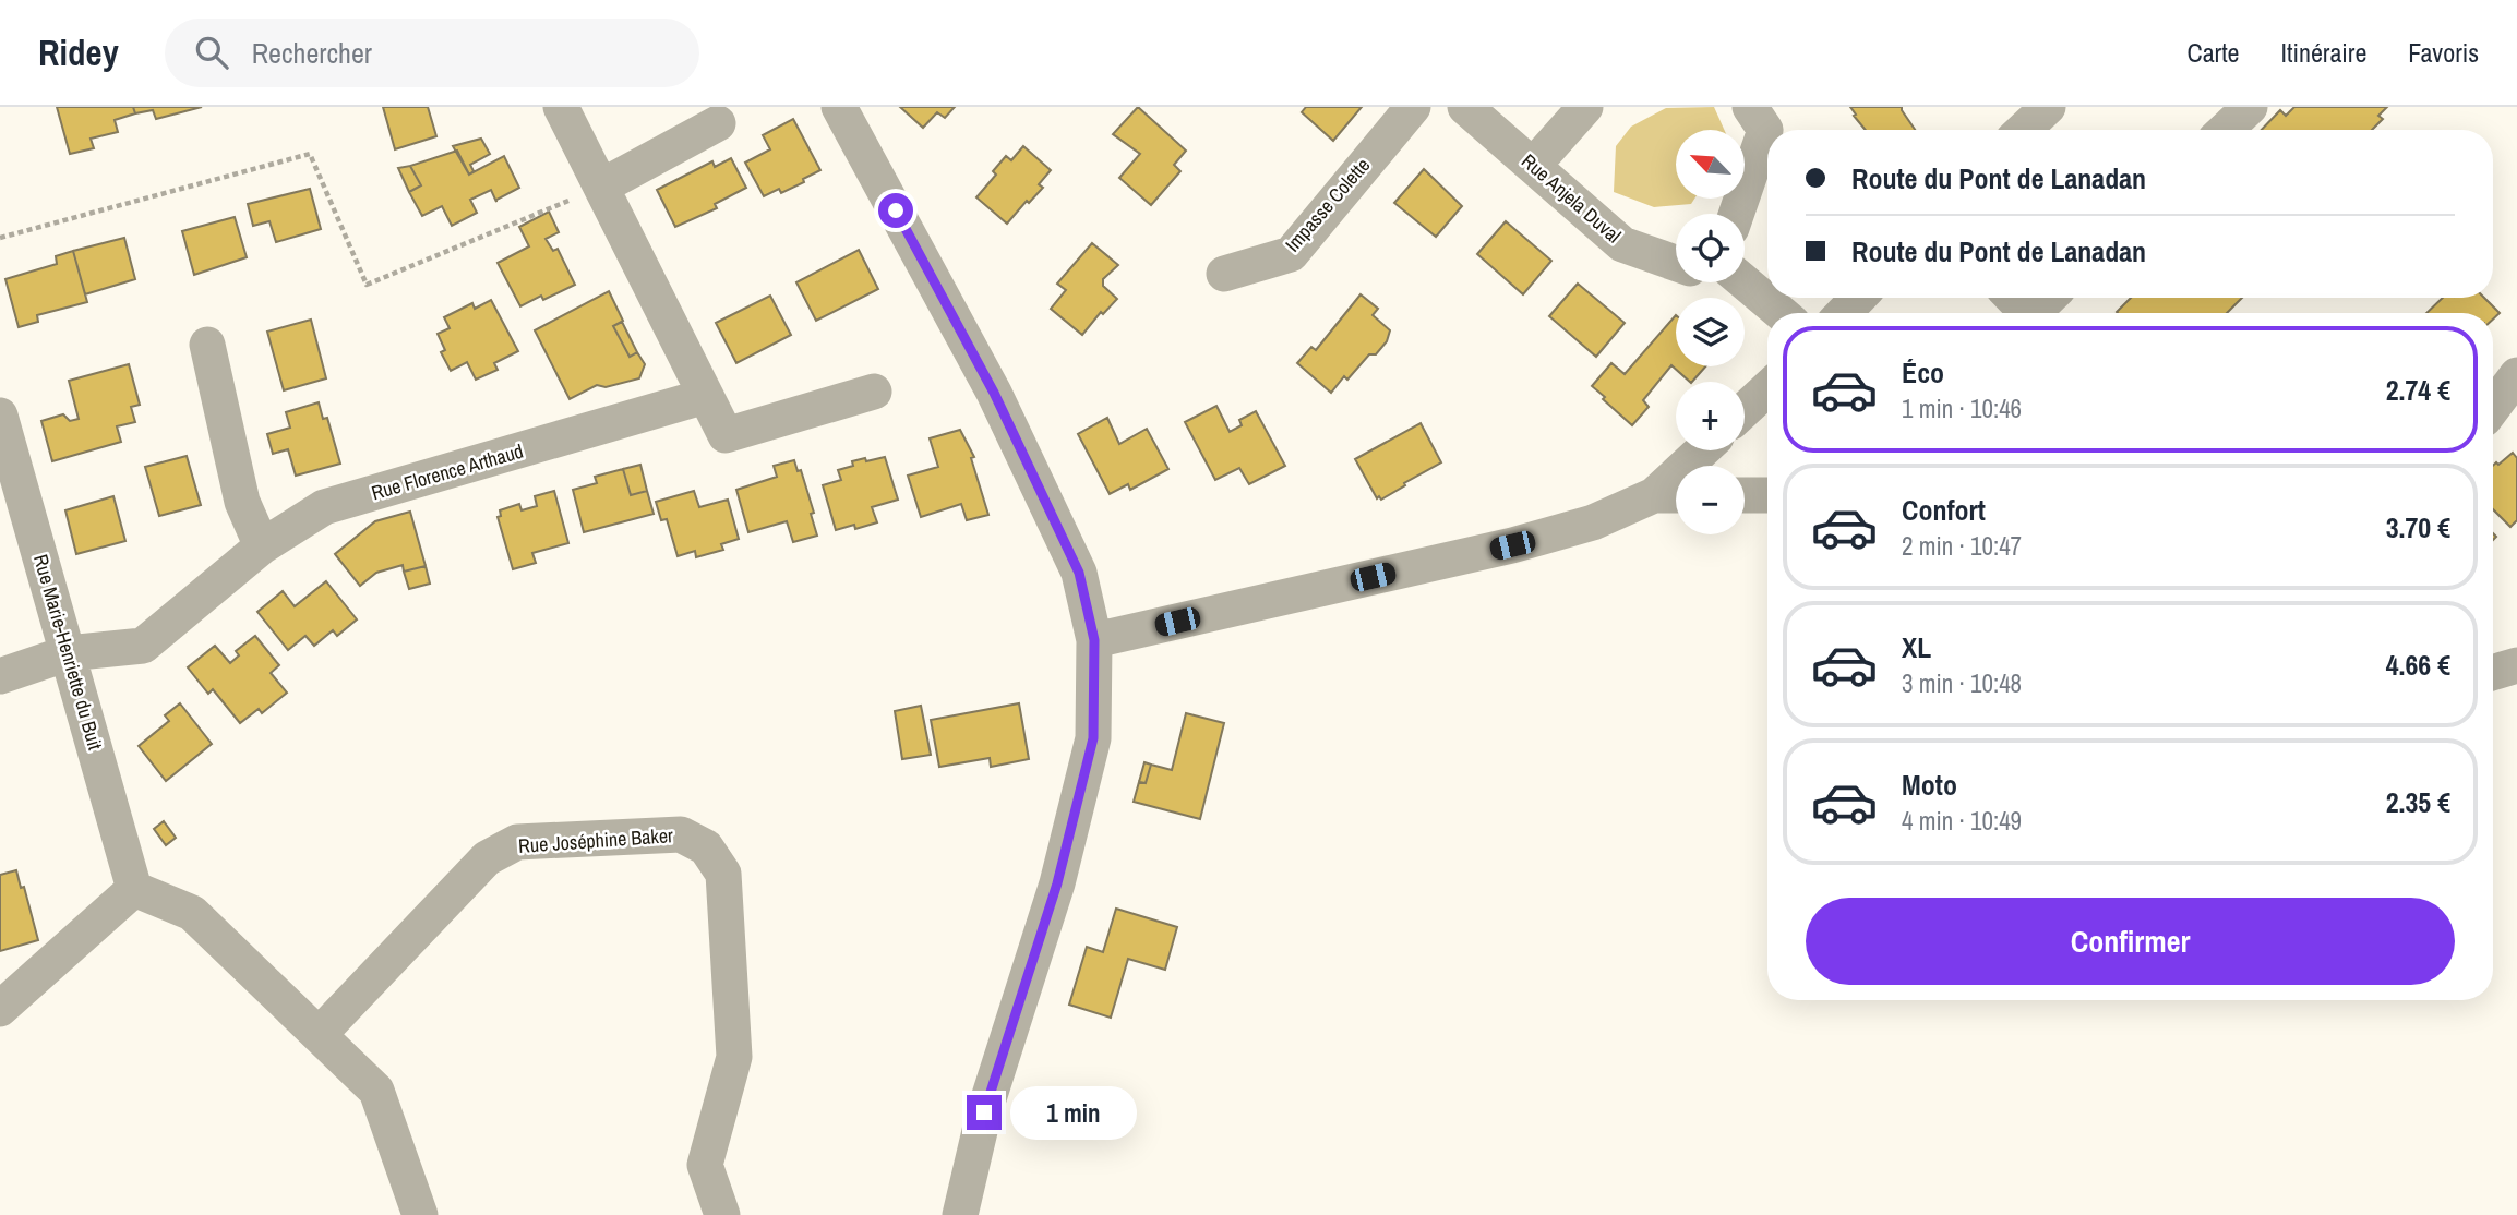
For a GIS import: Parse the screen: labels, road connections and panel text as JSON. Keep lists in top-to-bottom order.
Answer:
{
  "streets": {
    "street": [
      "Rue Anjela Duval",
      "Impasse Colette",
      "Rue Florence Arthaud",
      "Rue Marie-Henriette du Buit",
      "Rue Joséphine Baker"
    ]
  },
  "crossings": [
    ["Rue Florence Arthaud", "Rue Marie-Henriette du Buit"]
  ],
  "north": "top left",
  "page": {
    "header": "Ridey",
    "search": "Rechercher",
    "nav": ["Carte", "Itinéraire", "Favoris"],
    "map_buttons": ["+", "−"],
    "banner": ["Route du Pont de Lanadan", "Route du Pont de Lanadan"],
    "list": [
      {
        "name": "Éco",
        "note": "1 min · 10:46",
        "value": "2.74 €"
      },
      {
        "name": "Confort",
        "note": "2 min · 10:47",
        "value": "3.70 €"
      },
      {
        "name": "XL",
        "note": "3 min · 10:48",
        "value": "4.66 €"
      },
      {
        "name": "Moto",
        "note": "4 min · 10:49",
        "value": "2.35 €"
      }
    ],
    "buttons": "Confirmer",
    "bubble": "1 min"
  }
}
